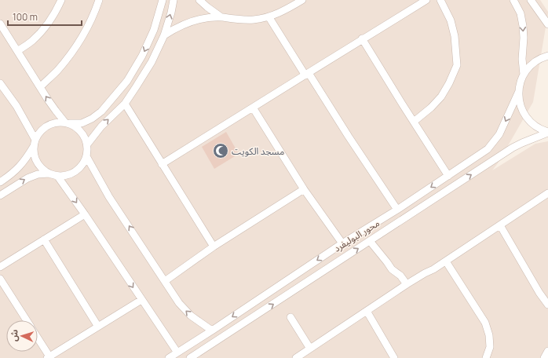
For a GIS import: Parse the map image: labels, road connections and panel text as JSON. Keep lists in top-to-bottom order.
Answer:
{
  "streets": {
    "street": ["محور البوليفرد"]
  },
  "places": {
    "mosque": ["مسجد الكويت"]
  },
  "scale_bar": "100 m",
  "north": "left"
}
